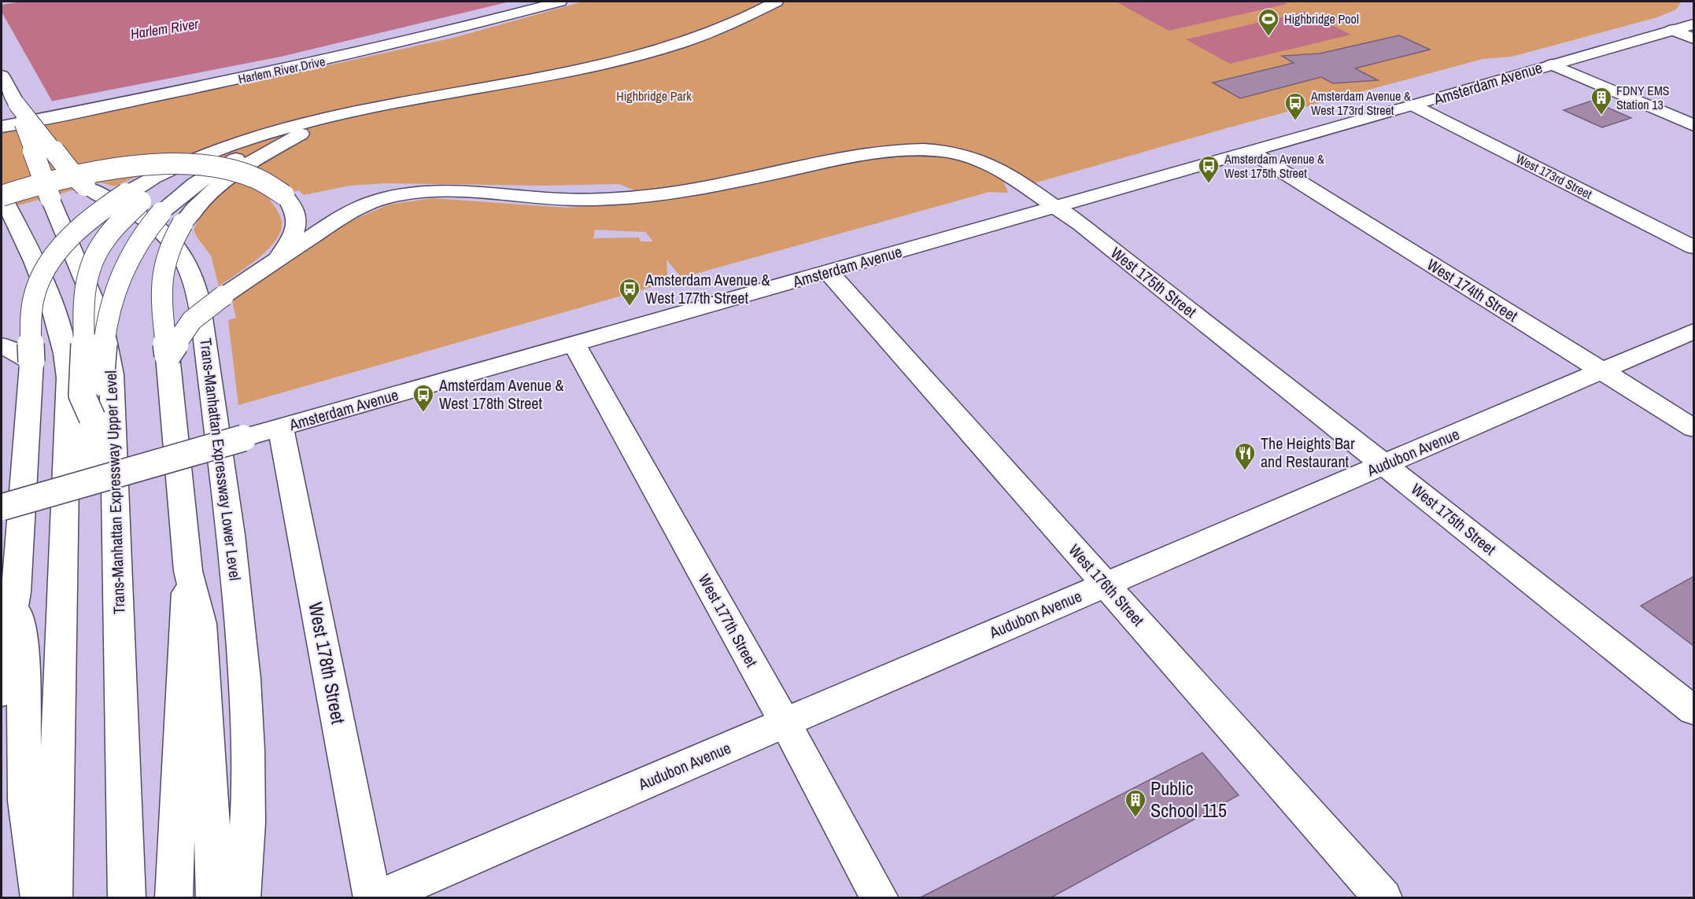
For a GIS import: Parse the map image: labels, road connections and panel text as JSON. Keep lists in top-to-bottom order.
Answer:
{
  "streets": {
    "main road": [
      "Harlem River Drive",
      "Amsterdam Avenue",
      "West 173rd Street",
      "West 175th Street",
      "West 174th Street",
      "Audubon Avenue",
      "Trans-Manhattan Expressway Lower Level",
      "Trans-Manhattan Expressway Upper Level",
      "West 176th Street",
      "West 177th Street",
      "West 178th Street"
    ]
  },
  "crossings": [
    ["Amsterdam Avenue", "West 173rd Street"],
    ["Amsterdam Avenue", "West 175th Street"],
    ["Amsterdam Avenue", "West 174th Street"],
    ["Amsterdam Avenue", "West 176th Street"],
    ["Amsterdam Avenue", "West 177th Street"],
    ["Amsterdam Avenue", "West 178th Street"],
    ["West 175th Street", "Audubon Avenue"],
    ["West 174th Street", "Audubon Avenue"],
    ["Audubon Avenue", "West 176th Street"],
    ["Audubon Avenue", "West 177th Street"],
    ["Trans-Manhattan Expressway Lower Level", "Trans-Manhattan Expressway Upper Level"]
  ],
  "water": ["Harlem River"],
  "parks": ["Highbridge Park"],
  "places": {
    "sports": ["Highbridge Pool"],
    "building": ["FDNY EMS Station 13", "Public School 115"],
    "bus stop": [
      "Amsterdam Avenue & West 173rd Street",
      "Amsterdam Avenue & West 175th Street",
      "Amsterdam Avenue & West 177th Street",
      "Amsterdam Avenue & West 178th Street"
    ],
    "restaurant": ["The Heights Bar and Restaurant"]
  }
}
